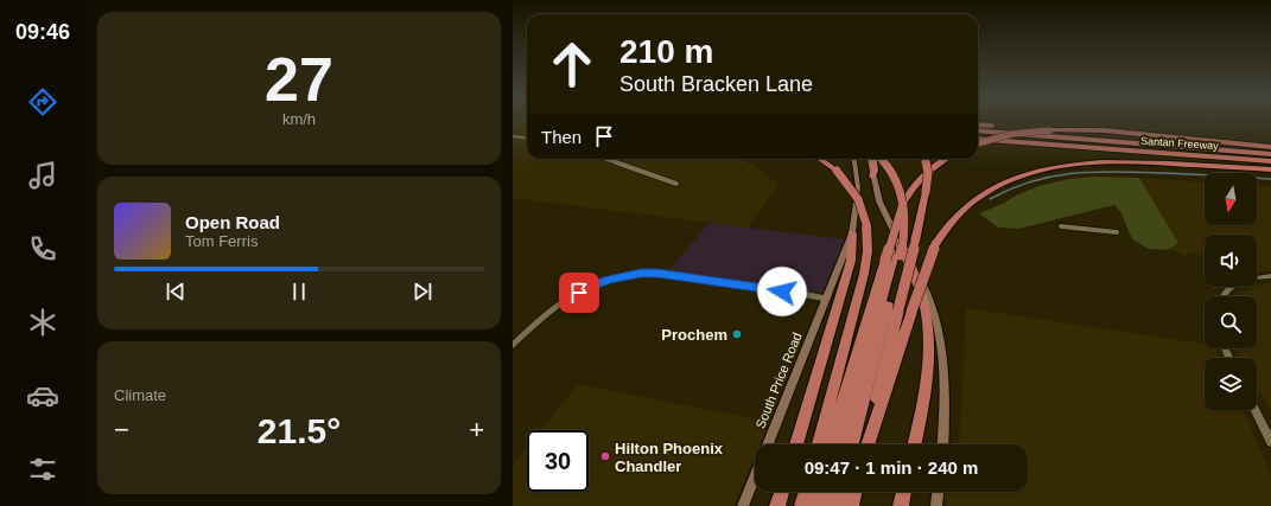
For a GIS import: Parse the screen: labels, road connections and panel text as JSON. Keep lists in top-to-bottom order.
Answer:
{
  "streets": {
    "highway": ["Santan Freeway"],
    "main road": ["South Price Road"]
  },
  "places": ["Prochem", "Hilton Phoenix Chandler"],
  "north": "bottom",
  "page": {
    "tabs": "09:46",
    "tile": [
      ["27", "km/h"],
      "Climate"
    ],
    "turn": ["210 m", "South Bracken Lane"],
    "then": "Then",
    "song": ["Open Road", "Tom Ferris"],
    "heat": ["−", "21.5°", "+"],
    "limit": "30",
    "trip": "09:47 · 1 min · 240 m"
  }
}
